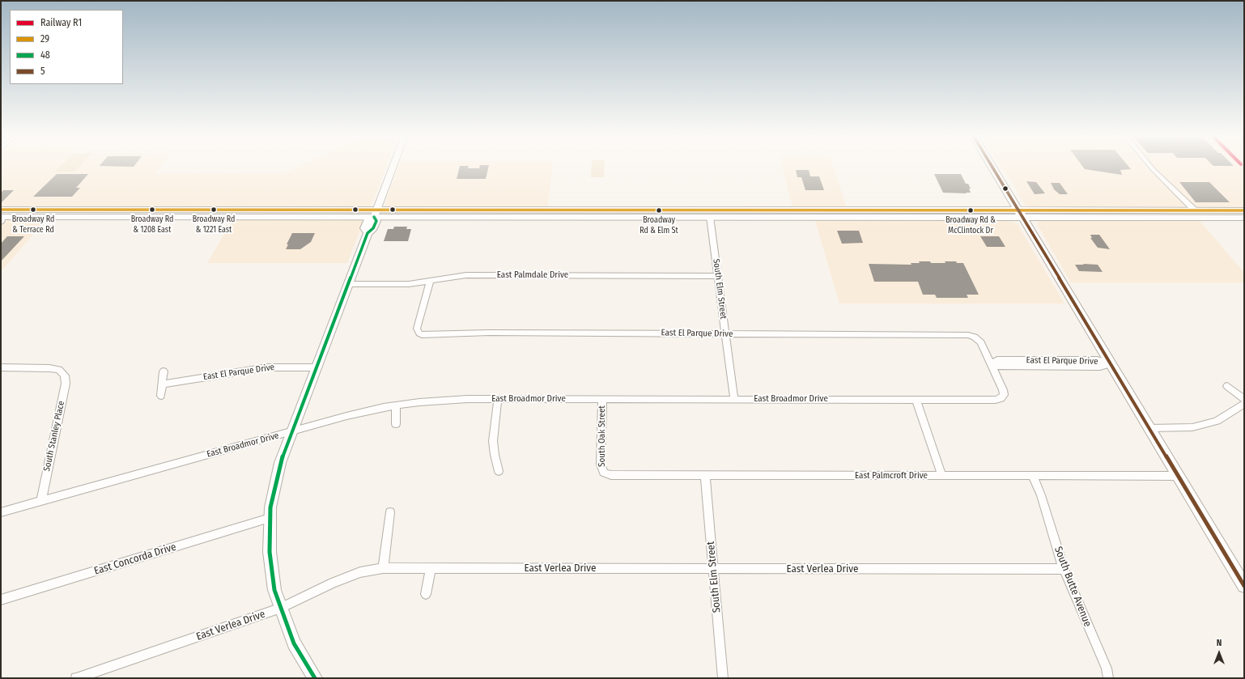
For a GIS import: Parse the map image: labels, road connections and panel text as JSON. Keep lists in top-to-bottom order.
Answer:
{
  "streets": {
    "street": [
      "East Palmdale Drive",
      "South Elm Street",
      "East El Parque Drive",
      "East Broadmor Drive",
      "South Stanley Place",
      "South Oak Street",
      "East Palmcroft Drive",
      "East Concorda Drive",
      "East Verlea Drive",
      "South Butte Avenue"
    ]
  },
  "crossings": [
    ["East Palmdale Drive", "South Elm Street"],
    ["East Palmdale Drive", "East El Parque Drive"],
    ["South Elm Street", "East El Parque Drive"],
    ["South Elm Street", "East Broadmor Drive"],
    ["South Elm Street", "East Palmcroft Drive"],
    ["South Elm Street", "East Verlea Drive"],
    ["East El Parque Drive", "East Broadmor Drive"],
    ["East Broadmor Drive", "South Stanley Place"],
    ["East Broadmor Drive", "South Oak Street"],
    ["South Oak Street", "East Palmcroft Drive"],
    ["East Palmcroft Drive", "South Butte Avenue"],
    ["East Verlea Drive", "South Butte Avenue"]
  ],
  "places": [
    "Broadway Rd & Terrace Rd",
    "Broadway Rd & 1208 East",
    "Broadway Rd & 1221 East",
    "Broadway Rd & Elm St",
    "Broadway Rd & McClintock Dr"
  ],
  "lines": ["transit line 5", "transit line 29", "transit line 48"],
  "legend": [
    "Railway R1",
    "29",
    "48",
    "5"
  ],
  "north": "top"
}
